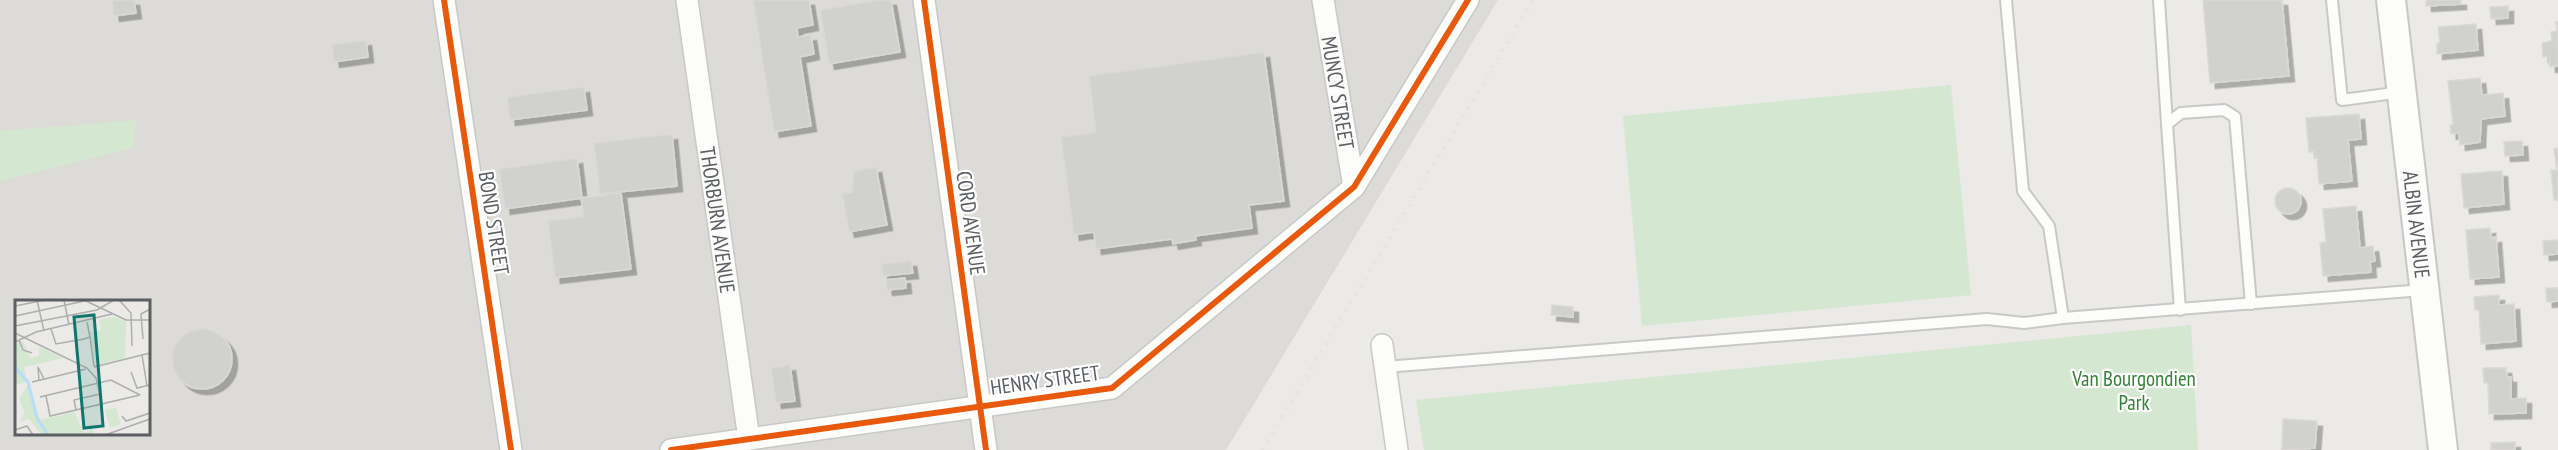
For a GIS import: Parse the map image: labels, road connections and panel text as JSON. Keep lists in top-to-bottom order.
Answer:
{
  "streets": {
    "street": [
      "MUNCY STREET",
      "THORBURN AVENUE",
      "BOND STREET",
      "CORD AVENUE",
      "ALBIN AVENUE",
      "HENRY STREET"
    ]
  },
  "crossings": [
    ["MUNCY STREET", "HENRY STREET"],
    ["THORBURN AVENUE", "HENRY STREET"],
    ["CORD AVENUE", "HENRY STREET"]
  ],
  "parks": ["Van Bourgondien Park"]
}
